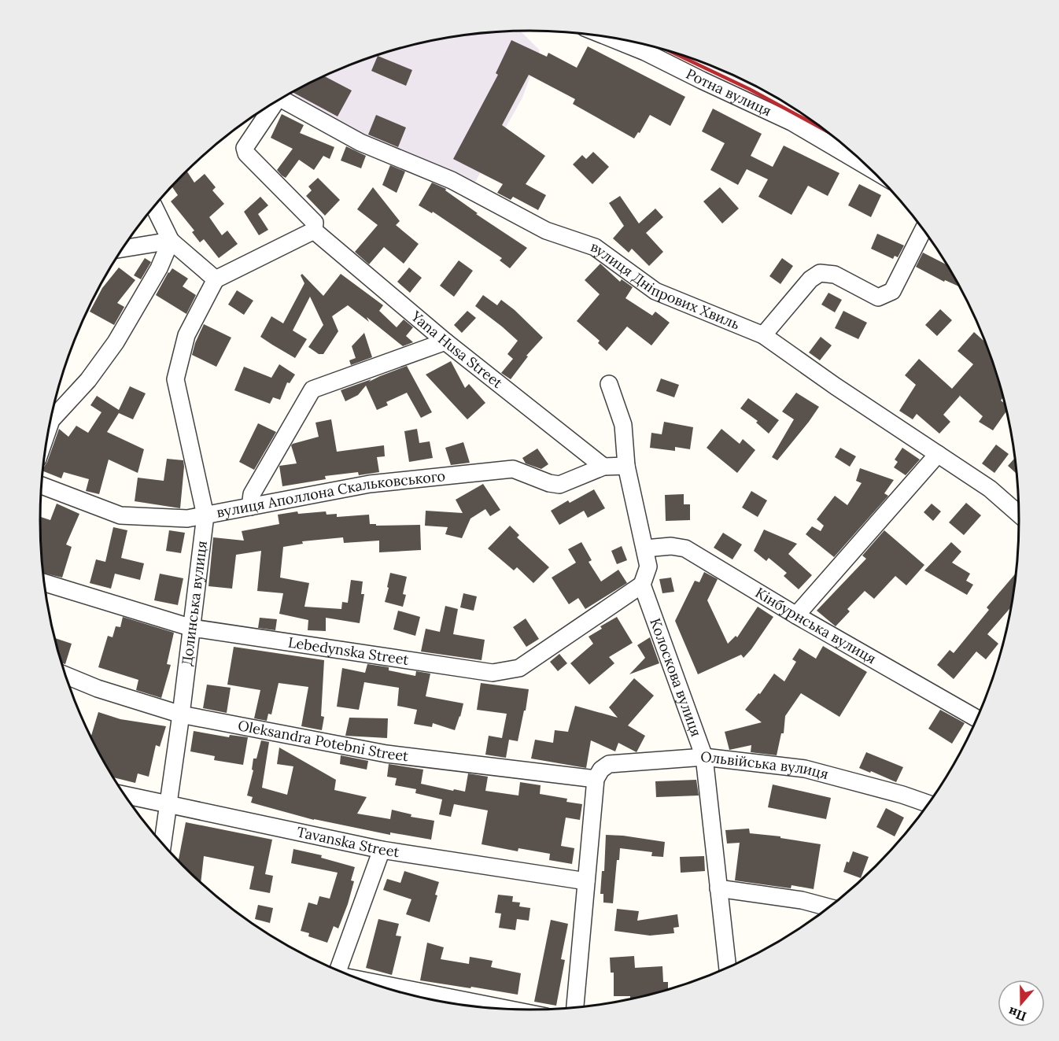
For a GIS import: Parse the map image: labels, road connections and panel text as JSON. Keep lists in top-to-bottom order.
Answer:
{
  "streets": {
    "street": [
      "Ротна вулиця",
      "вулиця Дніпрових Хвиль",
      "Yana Husa Street",
      "вулиця Аполлона Скальковського",
      "Долинська вулиця",
      "Кінбурнська вулиця",
      "Lebedynska Street",
      "Колоскова вулиця",
      "Oleksandra Potebni Street",
      "Ольвійська вулиця",
      "Tavanska Street"
    ]
  },
  "crossings": [
    ["Yana Husa Street", "вулиця Аполлона Скальковського"],
    ["вулиця Аполлона Скальковського", "Долинська вулиця"],
    ["Долинська вулиця", "Lebedynska Street"],
    ["Долинська вулиця", "Oleksandra Potebni Street"],
    ["Долинська вулиця", "Tavanska Street"],
    ["Lebedynska Street", "Колоскова вулиця"],
    ["Колоскова вулиця", "Ольвійська вулиця"],
    ["Oleksandra Potebni Street", "Ольвійська вулиця"]
  ],
  "north": "bottom"
}
